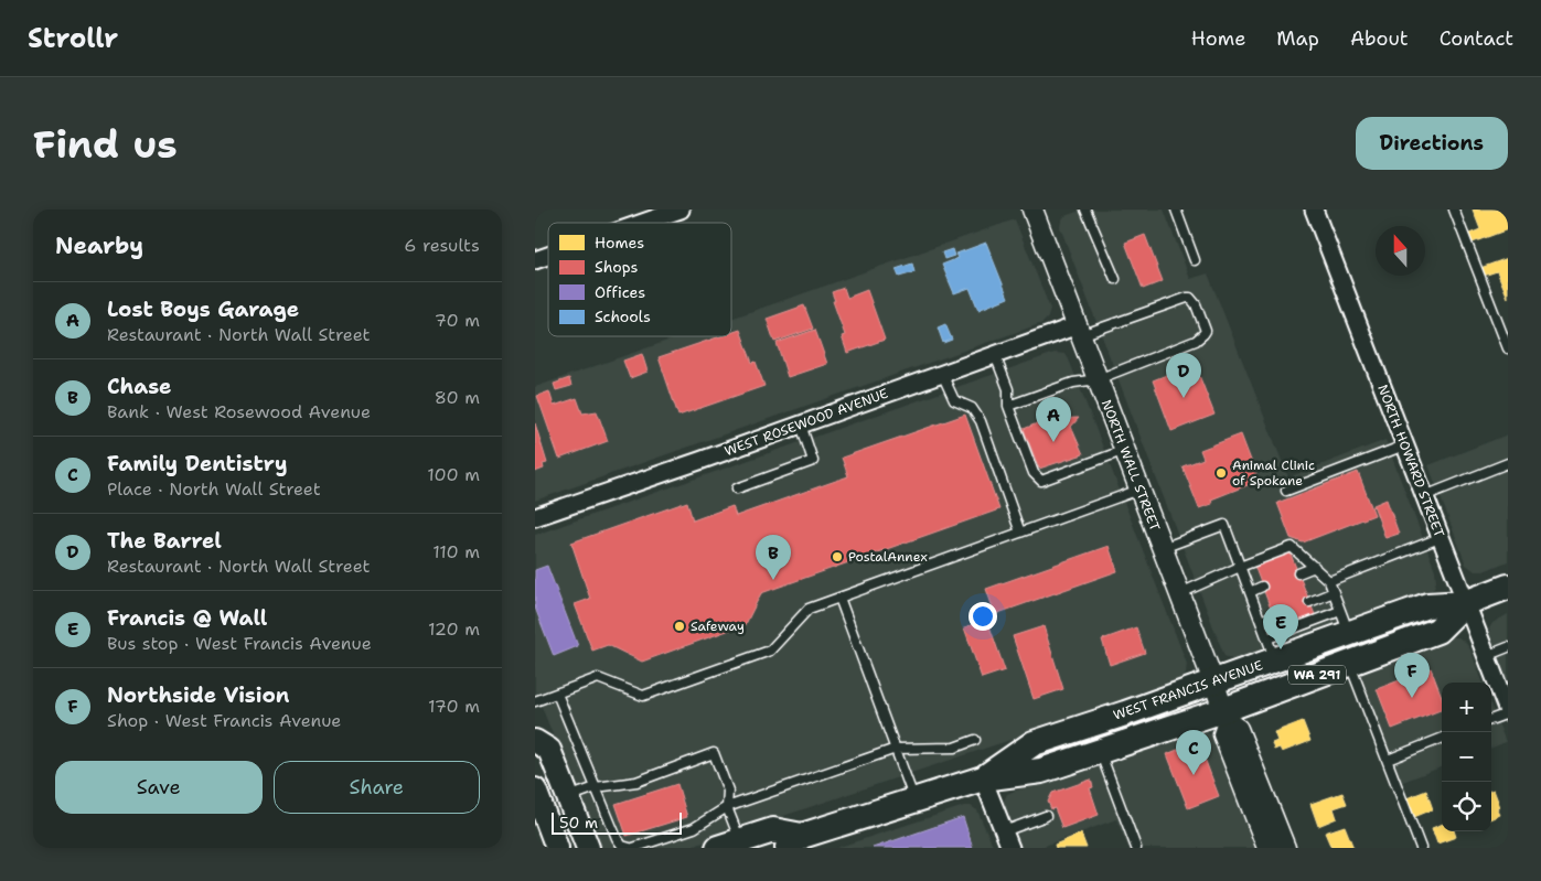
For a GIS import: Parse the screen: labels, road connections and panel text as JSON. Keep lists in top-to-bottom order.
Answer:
{
  "streets": {
    "main road": ["WA 291", "WEST FRANCIS AVENUE"],
    "street": ["WEST ROSEWOOD AVENUE", "NORTH HOWARD STREET", "NORTH WALL STREET"]
  },
  "crossings": [
    ["WEST ROSEWOOD AVENUE", "NORTH WALL STREET"],
    ["NORTH HOWARD STREET", "WEST FRANCIS AVENUE"],
    ["NORTH WALL STREET", "WEST FRANCIS AVENUE"]
  ],
  "places": ["Animal Clinic of Spokane", "PostalAnnex", "Safeway"],
  "legend": [
    "Homes",
    "Shops",
    "Offices",
    "Schools"
  ],
  "scale_bar": "50 m",
  "north": "top",
  "page": {
    "header": "Strollr",
    "nav": [
      "Home",
      "Map",
      "About",
      "Contact"
    ],
    "buttons": [
      "Directions",
      ["Save", "Share"]
    ],
    "title": "Find us",
    "heading": ["Nearby", "6 results"],
    "list": [
      {
        "mark": "A",
        "name": "Lost Boys Garage",
        "note": "Restaurant · North Wall Street",
        "value": "70 m"
      },
      {
        "mark": "B",
        "name": "Chase",
        "note": "Bank · West Rosewood Avenue",
        "value": "80 m"
      },
      {
        "mark": "C",
        "name": "Family Dentistry",
        "note": "Place · North Wall Street",
        "value": "100 m"
      },
      {
        "mark": "D",
        "name": "The Barrel",
        "note": "Restaurant · North Wall Street",
        "value": "110 m"
      },
      {
        "mark": "E",
        "name": "Francis @ Wall",
        "note": "Bus stop · West Francis Avenue",
        "value": "120 m"
      },
      {
        "mark": "F",
        "name": "Northside Vision",
        "note": "Shop · West Francis Avenue",
        "value": "170 m"
      }
    ],
    "pins": [
      "D",
      "A",
      "B",
      "E",
      "F",
      "C"
    ],
    "map_buttons": ["+", "−"],
    "scale": "50 m"
  }
}
